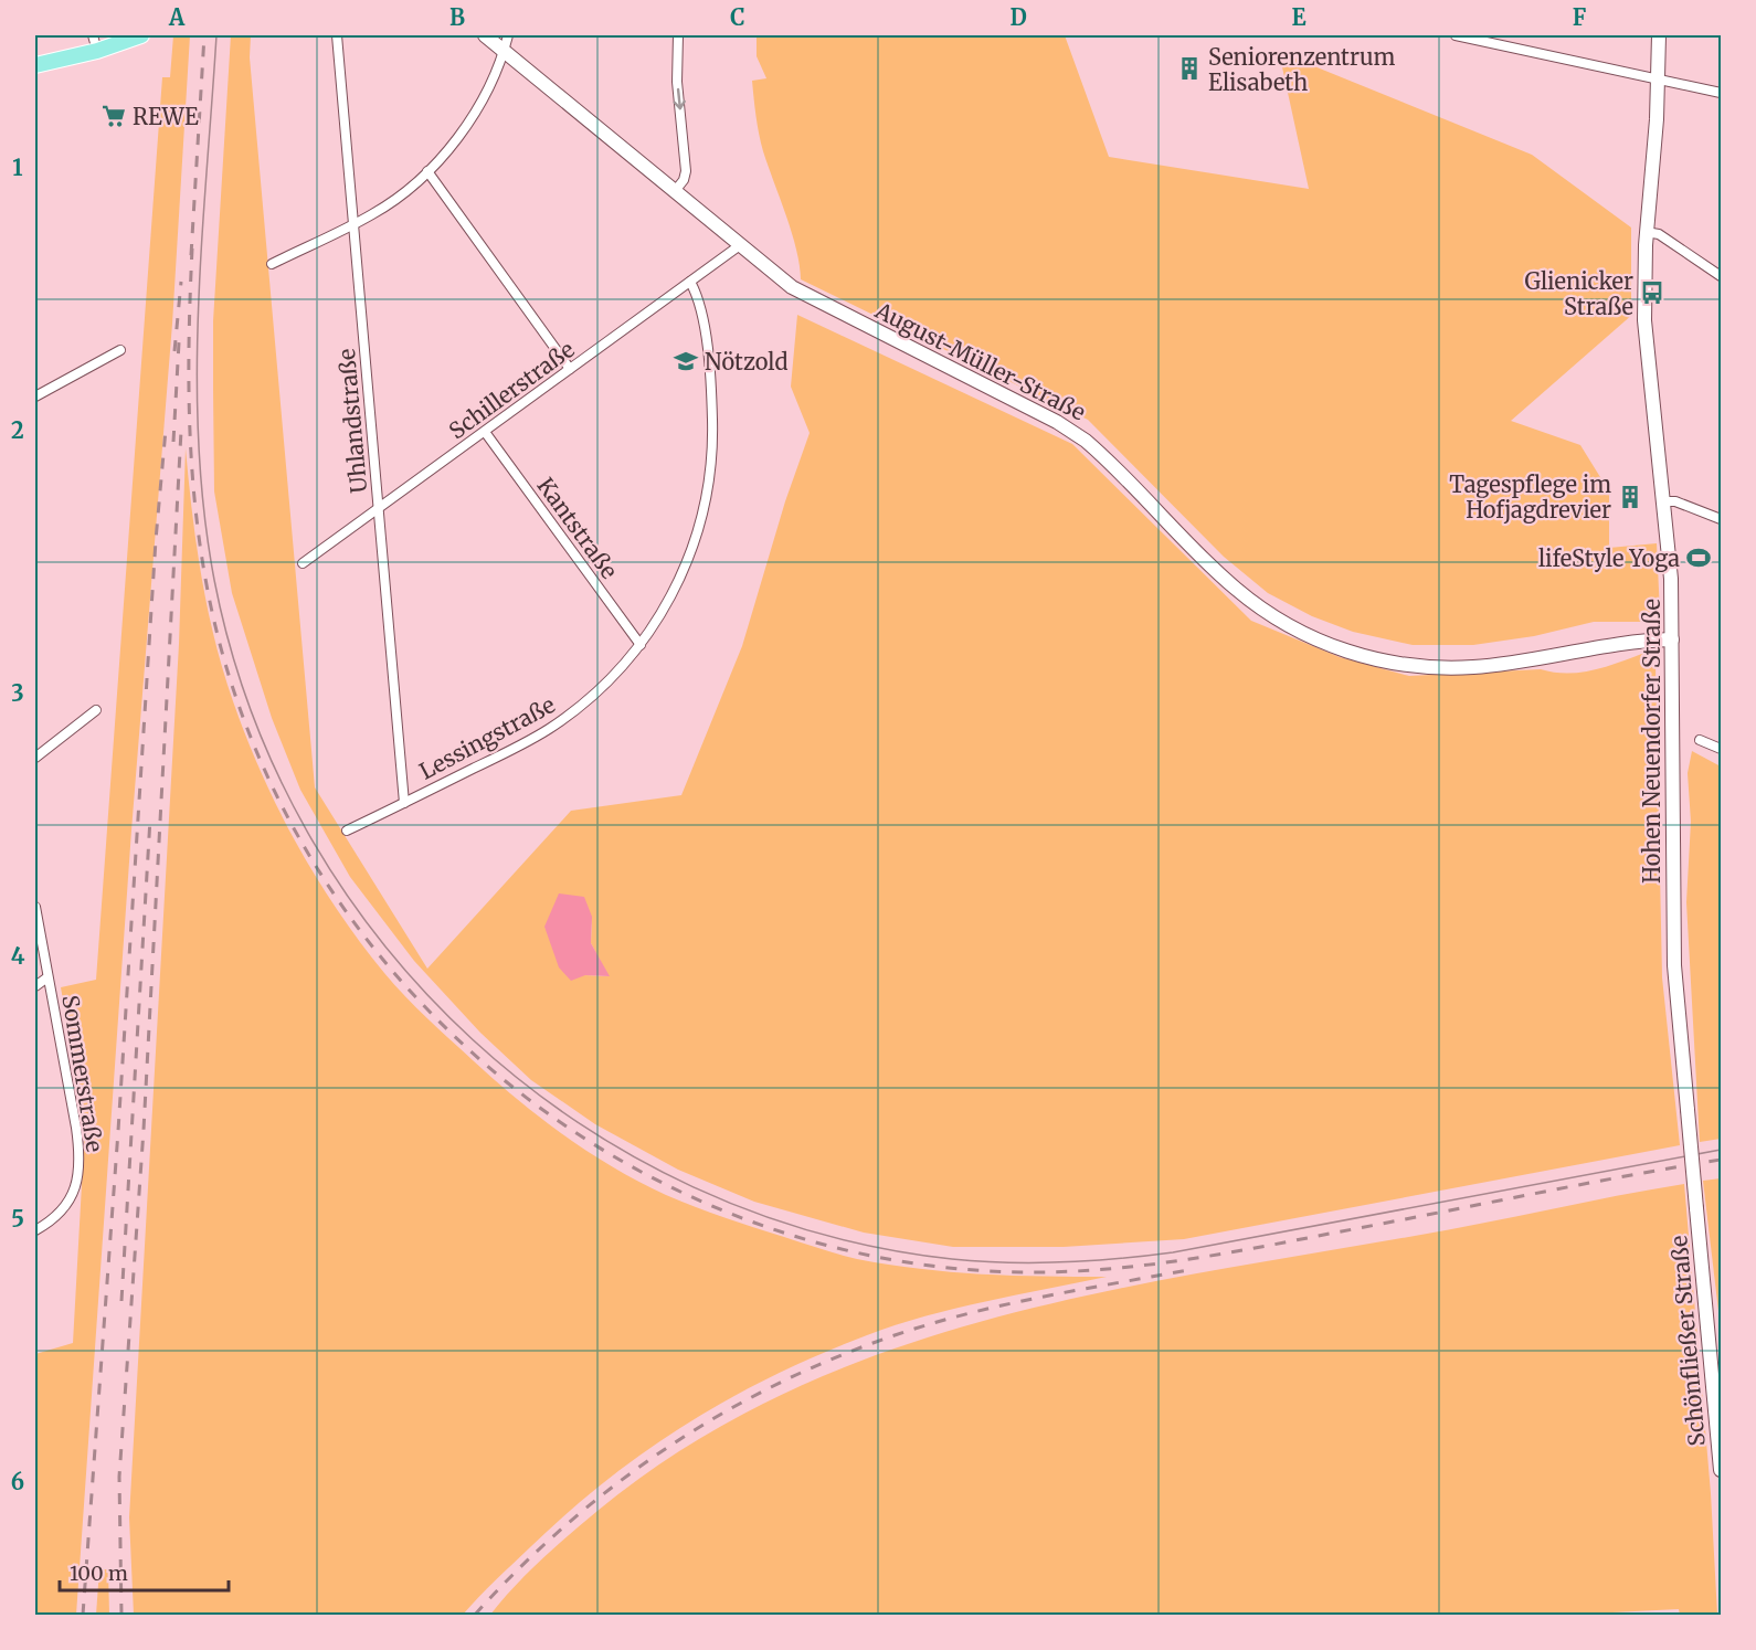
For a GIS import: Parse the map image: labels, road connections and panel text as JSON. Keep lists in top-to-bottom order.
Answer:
{
  "streets": {
    "main road": ["August-Müller-Straße", "Hohen Neuendorfer Straße", "Schönfließer Straße"],
    "street": [
      "Schillerstraße",
      "Uhlandstraße",
      "Kantstraße",
      "Lessingstraße",
      "Sommerstraße"
    ]
  },
  "crossings": [
    ["August-Müller-Straße", "Schillerstraße"],
    ["August-Müller-Straße", "Hohen Neuendorfer Straße"],
    ["Schillerstraße", "Uhlandstraße"],
    ["Schillerstraße", "Kantstraße"],
    ["Schillerstraße", "Lessingstraße"],
    ["Uhlandstraße", "Lessingstraße"],
    ["Kantstraße", "Lessingstraße"],
    ["Hohen Neuendorfer Straße", "Schönfließer Straße"]
  ],
  "places": {
    "building": ["Seniorenzentrum Elisabeth", "Tagespflege im Hofjagdrevier"],
    "supermarket": ["REWE"],
    "bus stop": ["Glienicker Straße"],
    "school or university": ["Nötzold"],
    "sports": ["lifeStyle Yoga"]
  },
  "scale_bar": "100 m",
  "grid": {
    "columns": [
      "A",
      "B",
      "C",
      "D",
      "E",
      "F"
    ],
    "rows": [
      "1",
      "2",
      "3",
      "4",
      "5",
      "6"
    ]
  }
}
